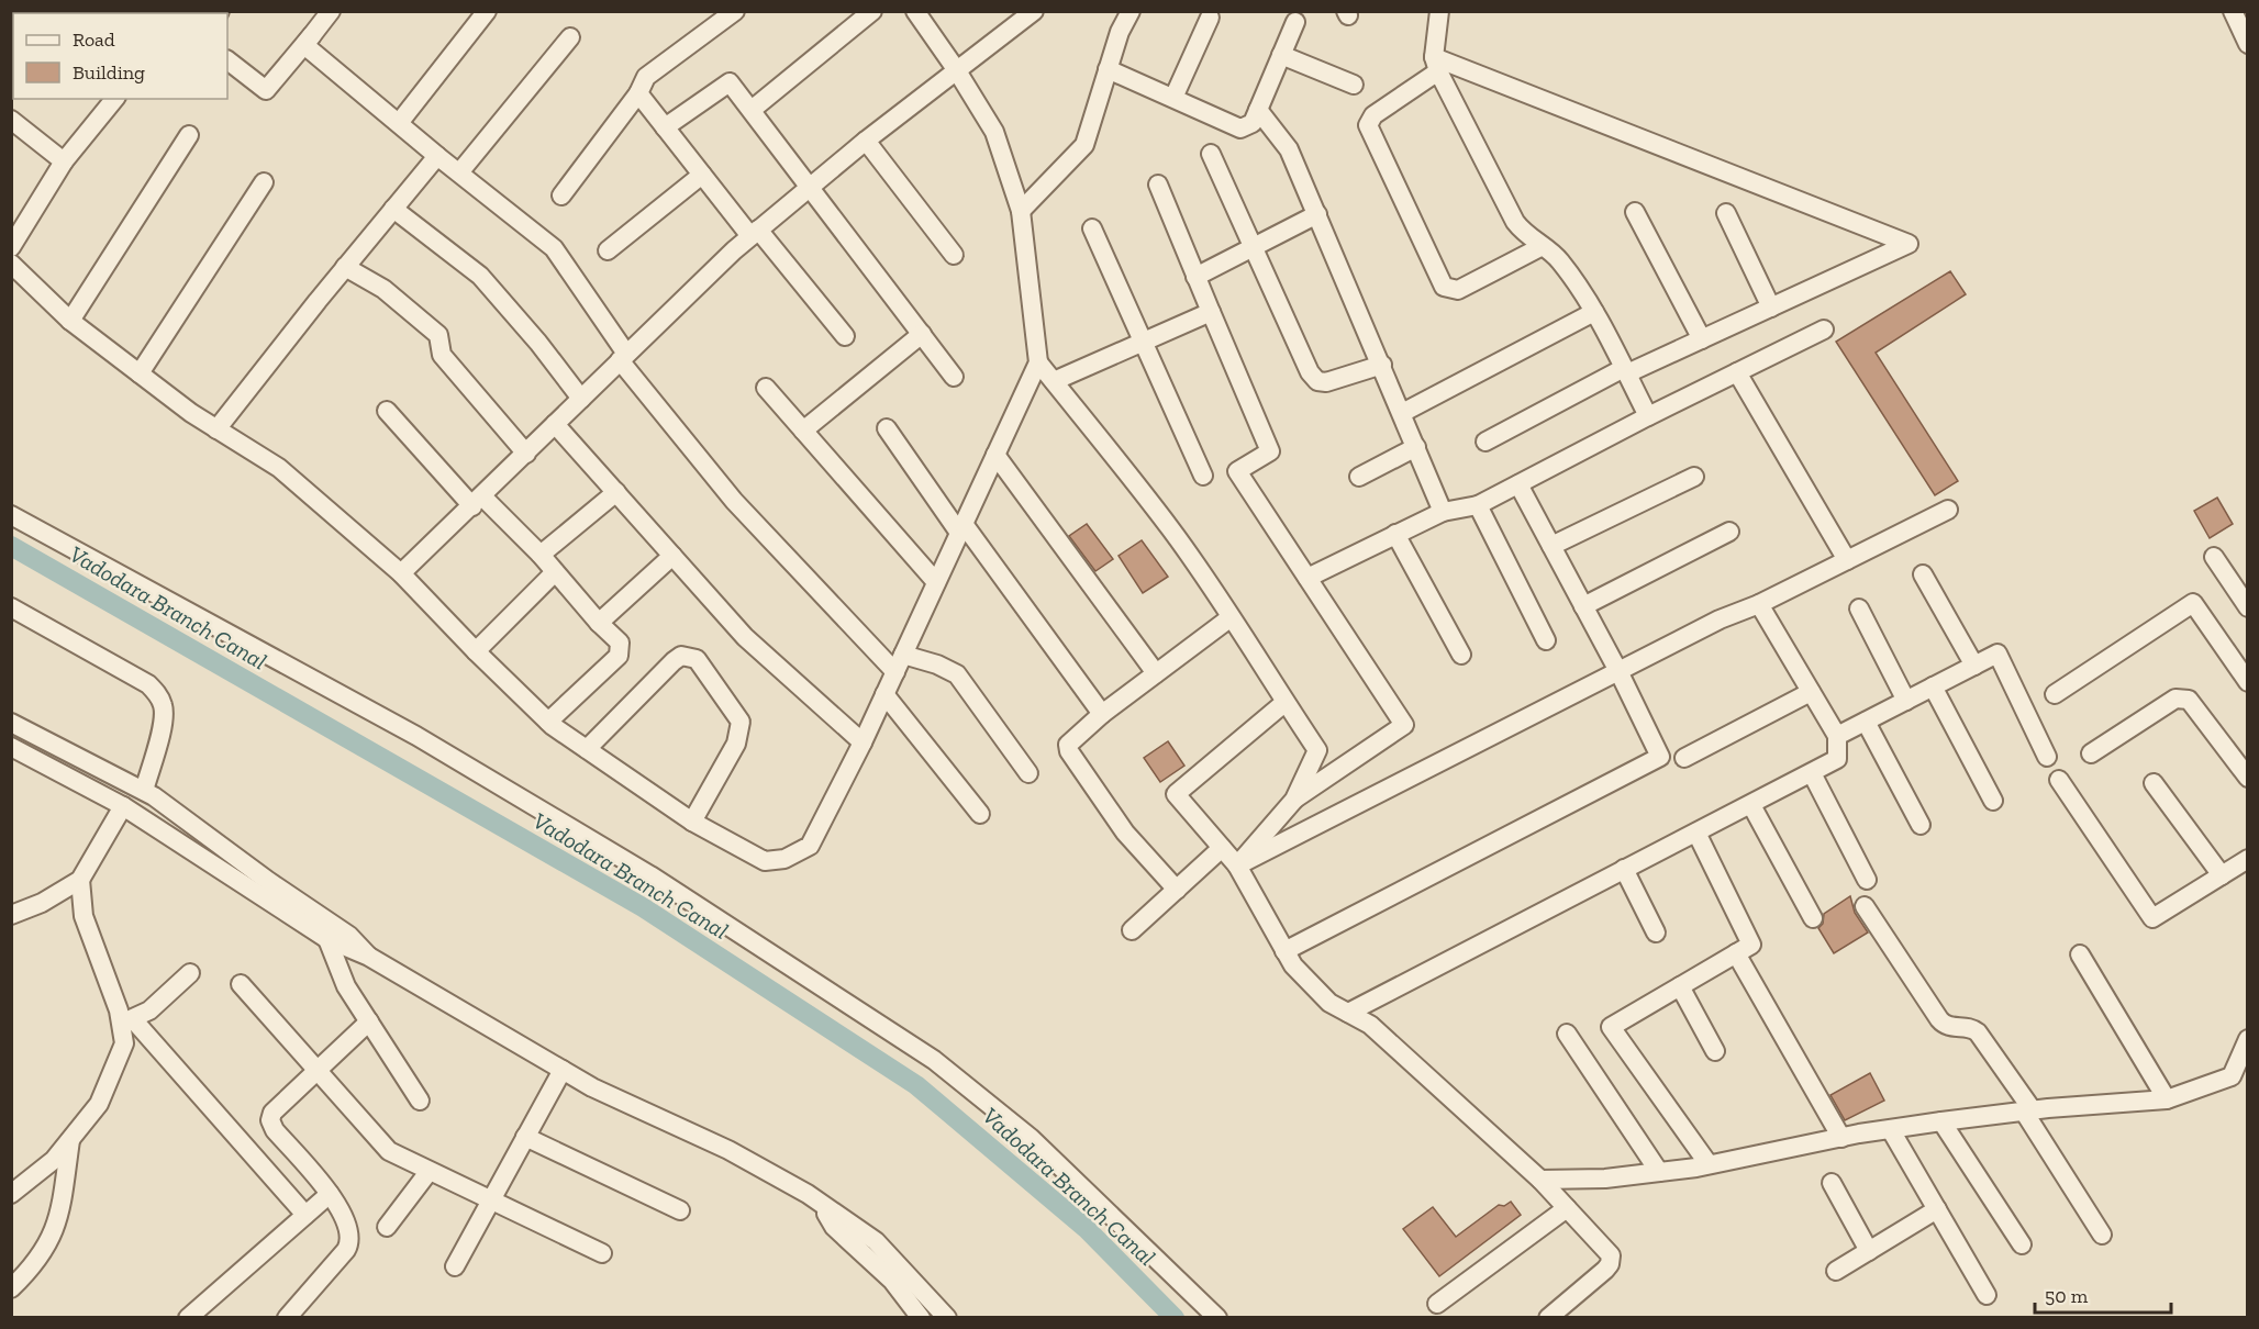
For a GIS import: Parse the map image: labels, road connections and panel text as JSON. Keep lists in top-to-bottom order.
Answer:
{
  "water": ["Vadodara Branch Canal"],
  "legend": ["Road", "Building"],
  "scale_bar": "50 m"
}
